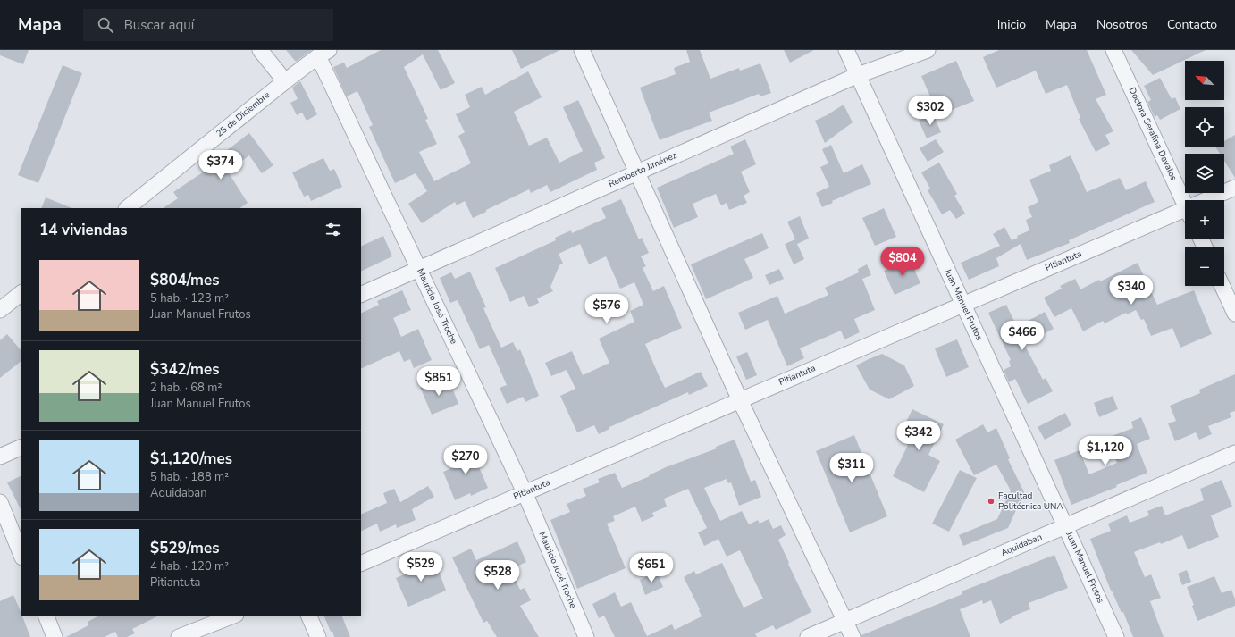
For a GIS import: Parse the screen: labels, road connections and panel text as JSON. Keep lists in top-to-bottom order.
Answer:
{
  "streets": {
    "street": [
      "25 de Diciembre",
      "Doctora Serafina Davalos",
      "Remberto Jiménez",
      "Pitiantuta",
      "Juan Manuel Frutos",
      "Mauricio José Troche",
      "Aquidaban"
    ]
  },
  "crossings": [
    ["25 de Diciembre", "Mauricio José Troche"],
    ["Remberto Jiménez", "Juan Manuel Frutos"],
    ["Remberto Jiménez", "Mauricio José Troche"],
    ["Pitiantuta", "Juan Manuel Frutos"],
    ["Pitiantuta", "Mauricio José Troche"],
    ["Juan Manuel Frutos", "Aquidaban"]
  ],
  "places": ["Facultad Politécnica UNA"],
  "north": "top left",
  "page": {
    "header": "Mapa",
    "search": "Buscar aquí",
    "nav": [
      "Inicio",
      "Mapa",
      "Nosotros",
      "Contacto"
    ],
    "map_buttons": ["+", "−"],
    "price": [
      "$302",
      "$374",
      "$804",
      "$340",
      "$576",
      "$466",
      "$851",
      "$342",
      "$1,120",
      "$270",
      "$311",
      "$529",
      "$651",
      "$528"
    ],
    "heading": "14 viviendas",
    "list": [
      {
        "name": "$804/mes",
        "note": "5 hab. · 123 m² · Juan Manuel Frutos"
      },
      {
        "name": "$342/mes",
        "note": "2 hab. · 68 m² · Juan Manuel Frutos"
      },
      {
        "name": "$1,120/mes",
        "note": "5 hab. · 188 m² · Aquidaban"
      },
      {
        "name": "$529/mes",
        "note": "4 hab. · 120 m² · Pitiantuta"
      }
    ]
  }
}
